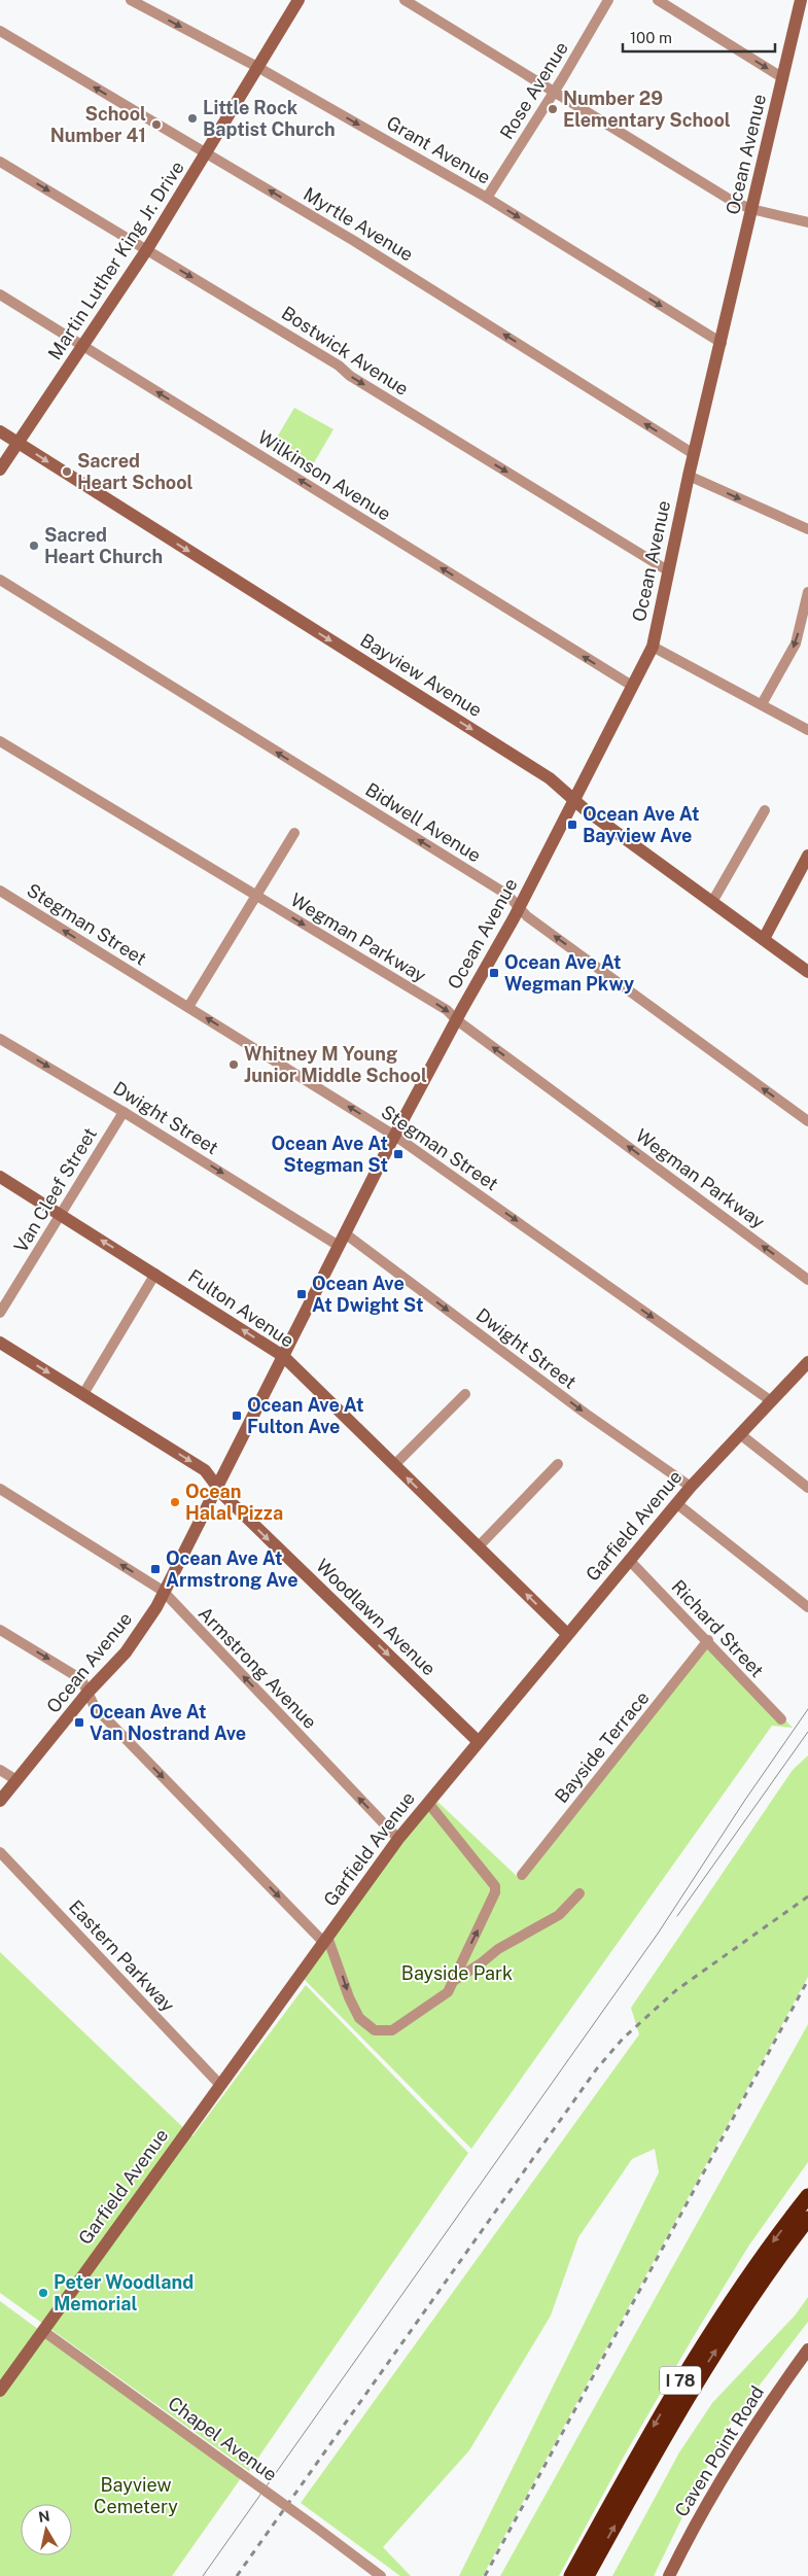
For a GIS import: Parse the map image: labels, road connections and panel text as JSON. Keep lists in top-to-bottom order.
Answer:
{
  "streets": {
    "highway": ["I 78"],
    "street": [
      "Rose Avenue",
      "Grant Avenue",
      "Ocean Avenue",
      "Myrtle Avenue",
      "Martin Luther King Jr. Drive",
      "Bostwick Avenue",
      "Wilkinson Avenue",
      "Bayview Avenue",
      "Bidwell Avenue",
      "Stegman Street",
      "Wegman Parkway",
      "Dwight Street",
      "Van Cleef Street",
      "Fulton Avenue",
      "Garfield Avenue",
      "Woodlawn Avenue",
      "Richard Street",
      "Armstrong Avenue",
      "Bayside Terrace",
      "Eastern Parkway",
      "Chapel Avenue",
      "Caven Point Road"
    ]
  },
  "crossings": [
    ["Rose Avenue", "Grant Avenue"],
    ["Grant Avenue", "Ocean Avenue"],
    ["Grant Avenue", "Martin Luther King Jr. Drive"],
    ["Ocean Avenue", "Myrtle Avenue"],
    ["Ocean Avenue", "Bostwick Avenue"],
    ["Ocean Avenue", "Wilkinson Avenue"],
    ["Ocean Avenue", "Bayview Avenue"],
    ["Ocean Avenue", "Bidwell Avenue"],
    ["Ocean Avenue", "Stegman Street"],
    ["Ocean Avenue", "Wegman Parkway"],
    ["Ocean Avenue", "Dwight Street"],
    ["Ocean Avenue", "Fulton Avenue"],
    ["Ocean Avenue", "Woodlawn Avenue"],
    ["Ocean Avenue", "Armstrong Avenue"],
    ["Myrtle Avenue", "Martin Luther King Jr. Drive"],
    ["Martin Luther King Jr. Drive", "Bostwick Avenue"],
    ["Martin Luther King Jr. Drive", "Wilkinson Avenue"],
    ["Martin Luther King Jr. Drive", "Bayview Avenue"],
    ["Stegman Street", "Garfield Avenue"],
    ["Dwight Street", "Van Cleef Street"],
    ["Dwight Street", "Garfield Avenue"],
    ["Van Cleef Street", "Fulton Avenue"],
    ["Fulton Avenue", "Garfield Avenue"],
    ["Garfield Avenue", "Woodlawn Avenue"],
    ["Garfield Avenue", "Richard Street"],
    ["Garfield Avenue", "Armstrong Avenue"],
    ["Garfield Avenue", "Eastern Parkway"],
    ["Garfield Avenue", "Chapel Avenue"],
    ["Richard Street", "Bayside Terrace"]
  ],
  "one_way": [
    "Grant Avenue",
    "Myrtle Avenue",
    "Bostwick Avenue",
    "Wilkinson Avenue",
    "Bayview Avenue",
    "Bidwell Avenue",
    "Dwight Street",
    "Fulton Avenue",
    "Woodlawn Avenue",
    "Armstrong Avenue"
  ],
  "parks": ["Bayside Park", "Bayview Cemetery"],
  "places": {
    "other": [
      "Number 29 Elementary School",
      "Little Rock Baptist Church",
      "School Number 41",
      "Sacred Heart School",
      "Sacred Heart Church",
      "Whitney M Young Junior Middle School",
      "Ocean Halal Pizza",
      "Peter Woodland Memorial"
    ],
    "transit": [
      "Ocean Ave At Bayview Ave",
      "Ocean Ave At Wegman Pkwy",
      "Ocean Ave At Stegman St",
      "Ocean Ave At Dwight St",
      "Ocean Ave At Fulton Ave",
      "Ocean Ave At Armstrong Ave",
      "Ocean Ave At Van Nostrand Ave"
    ]
  },
  "scale_bar": "100 m",
  "north": "top"
}
